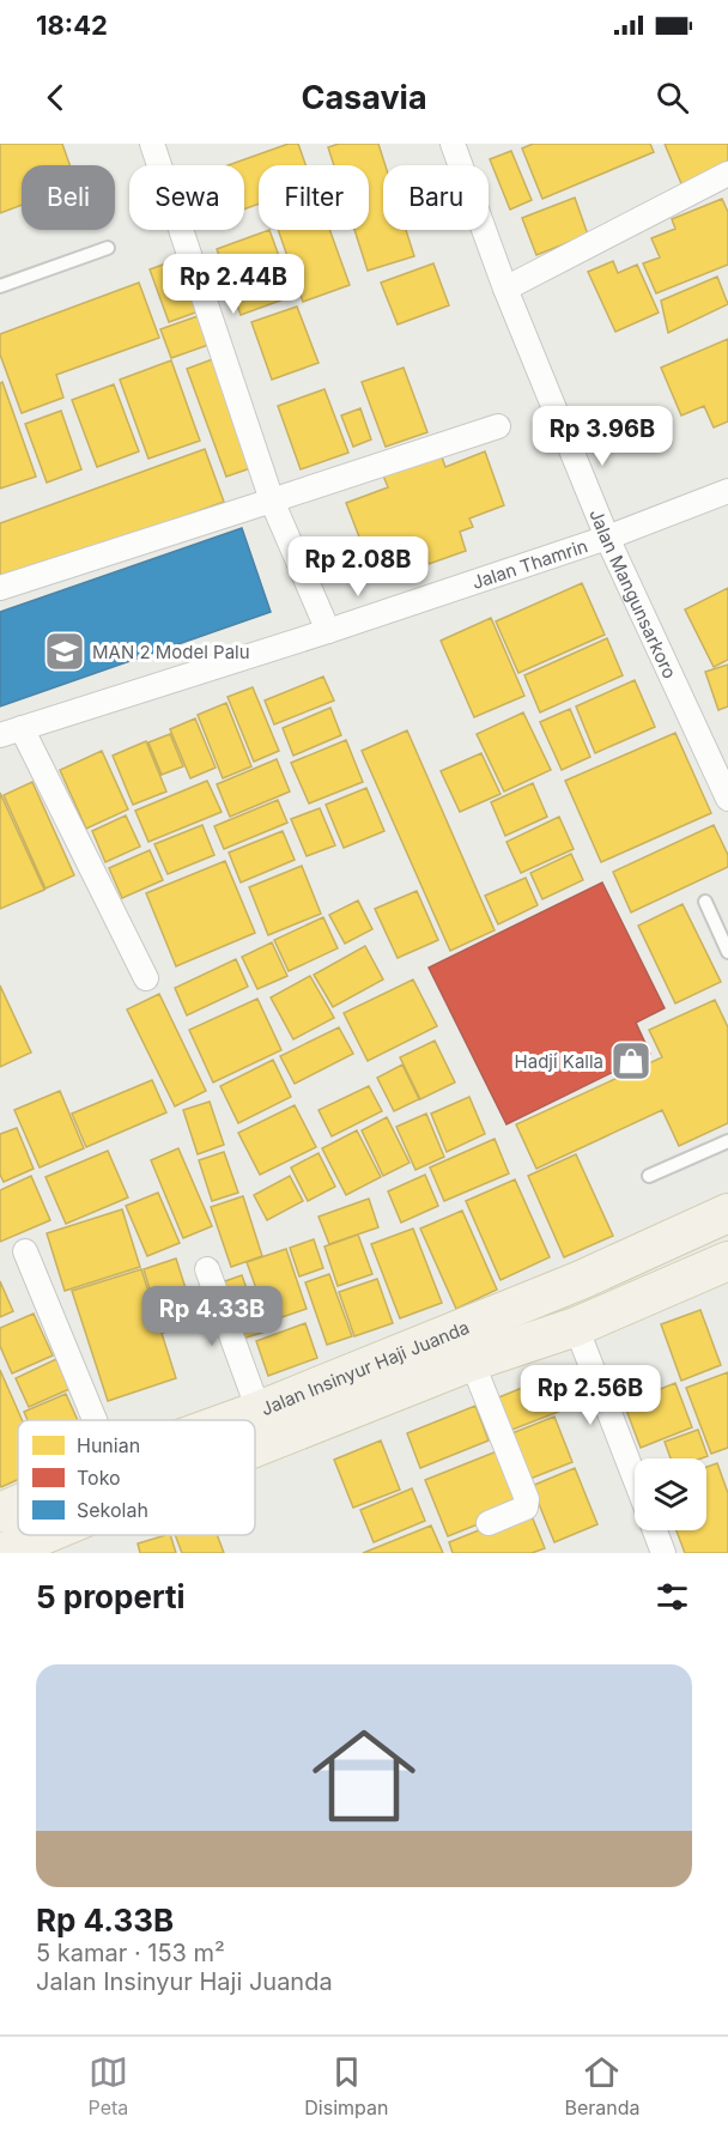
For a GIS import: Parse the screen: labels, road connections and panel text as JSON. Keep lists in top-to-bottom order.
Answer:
{
  "streets": {
    "main road": ["Jalan Insinyur Haji Juanda"],
    "street": ["Jalan Thamrin", "Jalan Mangunsarkoro"]
  },
  "crossings": [
    ["Jalan Thamrin", "Jalan Mangunsarkoro"]
  ],
  "places": {
    "school or university": ["MAN 2 Model Palu"],
    "shop": ["Hadji Kalla"]
  },
  "legend": ["Hunian", "Toko", "Sekolah"],
  "page": {
    "status": "18:42",
    "header": "Casavia",
    "chip": [
      "Beli",
      "Sewa",
      "Filter",
      "Baru"
    ],
    "price": [
      "Rp 2.44B",
      "Rp 3.96B",
      "Rp 2.08B",
      "Rp 4.33B",
      "Rp 2.56B"
    ],
    "heading": "5 properti",
    "list": [
      {
        "name": "Rp 4.33B",
        "note": "5 kamar · 153 m² · Jalan Insinyur Haji Juanda"
      }
    ],
    "tabs": ["Peta", "Disimpan", "Beranda"]
  }
}
